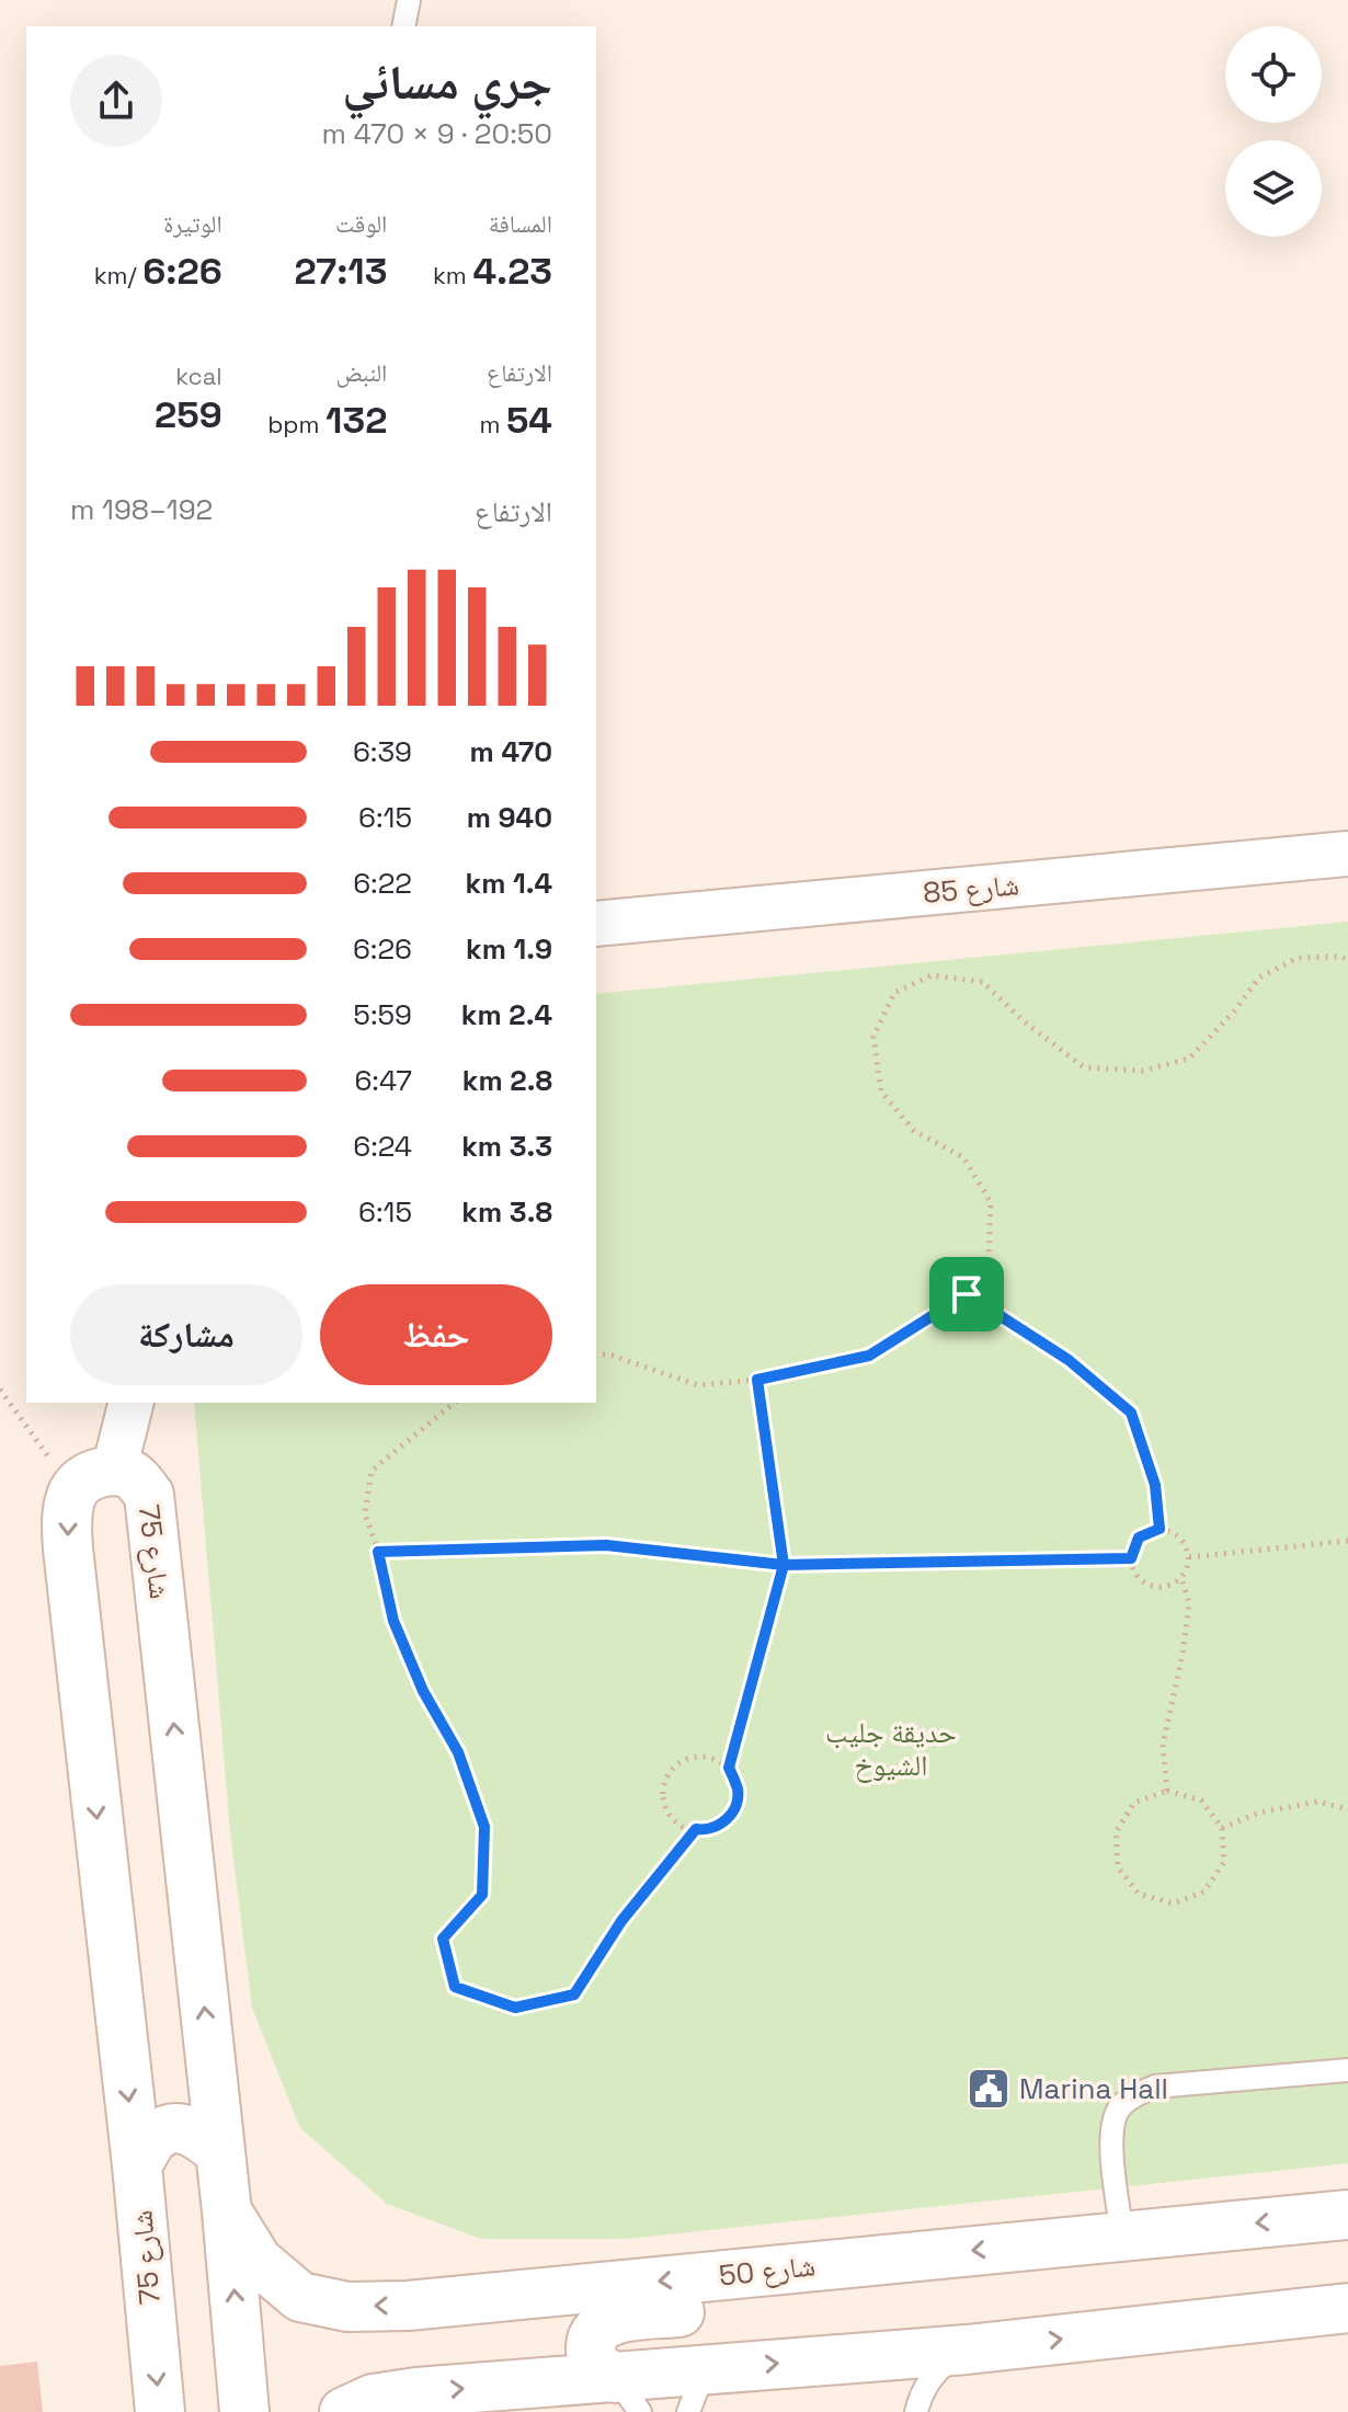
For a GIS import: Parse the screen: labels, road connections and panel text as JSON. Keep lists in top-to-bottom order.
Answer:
{
  "streets": {
    "street": ["شارع 85", "شارع 75", "شارع 50"]
  },
  "crossings": [
    ["شارع 75", "شارع 50"]
  ],
  "parks": ["حديقة جليب الشيوخ"],
  "places": {
    "public building": ["Marina Hall"]
  },
  "page": {
    "heading": ["جري مسائي", "20:50 · 9 × 470 m"],
    "stats": [
      ["المسافة", "4.23 km"],
      ["الوقت", "27:13"],
      ["الوتيرة", "6:26 /km"],
      ["الارتفاع", "54 m"],
      ["النبض", "132 bpm"],
      ["kcal", "259"]
    ],
    "chart": ["الارتفاع", "192–198 m"],
    "list": [
      {
        "name": "470 m",
        "note": "6:39"
      },
      {
        "name": "940 m",
        "note": "6:15"
      },
      {
        "name": "1.4 km",
        "note": "6:22"
      },
      {
        "name": "1.9 km",
        "note": "6:26"
      },
      {
        "name": "2.4 km",
        "note": "5:59"
      },
      {
        "name": "2.8 km",
        "note": "6:47"
      },
      {
        "name": "3.3 km",
        "note": "6:24"
      },
      {
        "name": "3.8 km",
        "note": "6:15"
      }
    ],
    "buttons": ["حفظ", "مشاركة"]
  }
}
